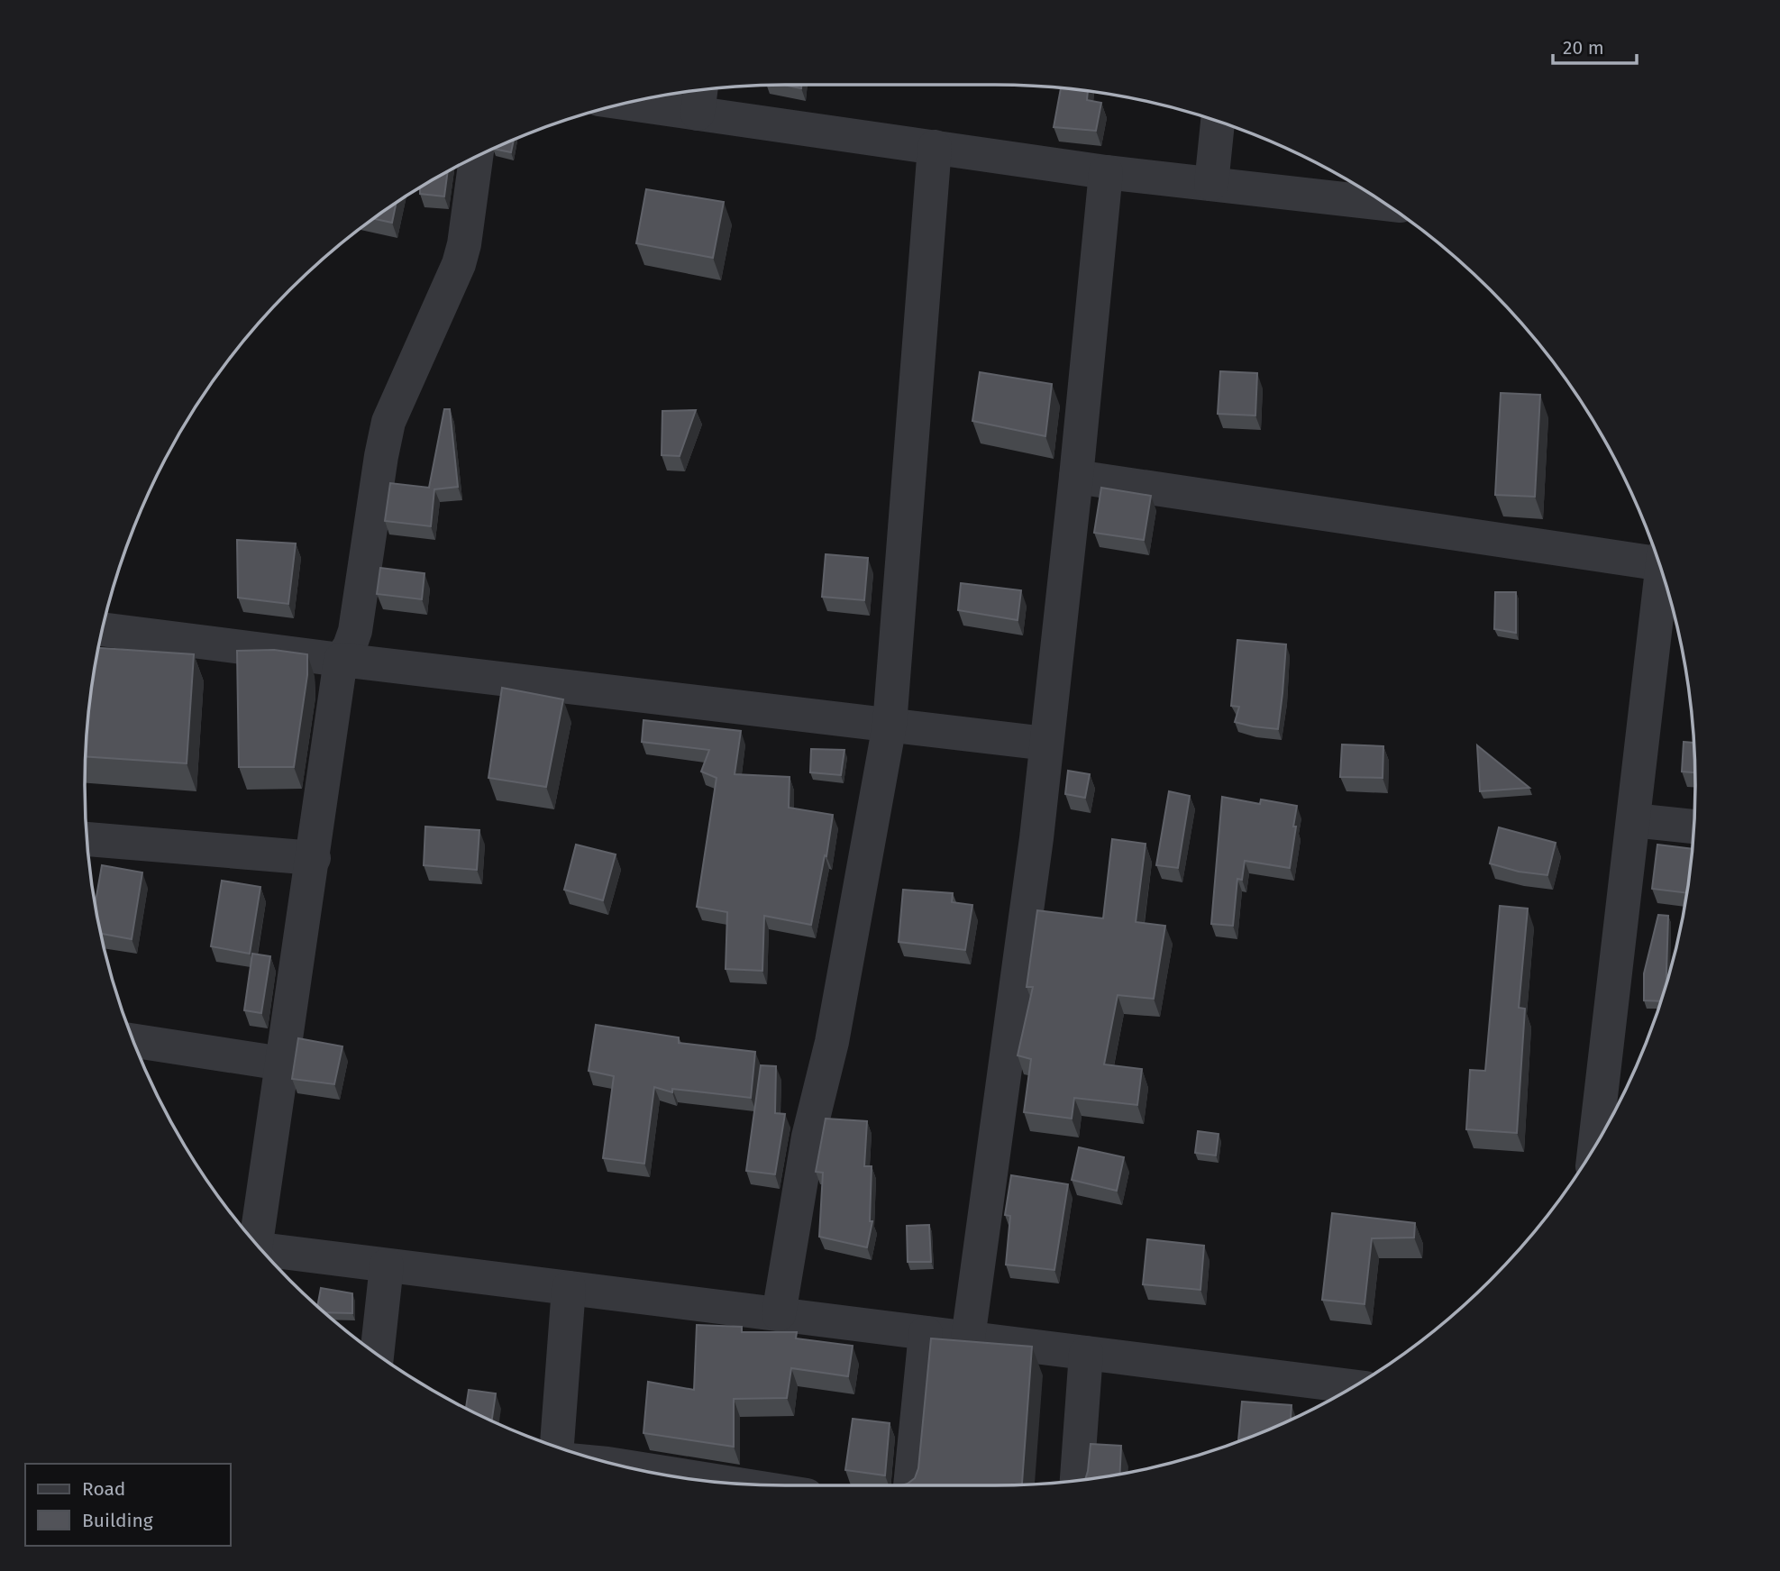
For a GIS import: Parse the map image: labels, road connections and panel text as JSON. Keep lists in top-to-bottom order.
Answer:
{
  "legend": ["Road", "Building"],
  "scale_bar": "20 m"
}
